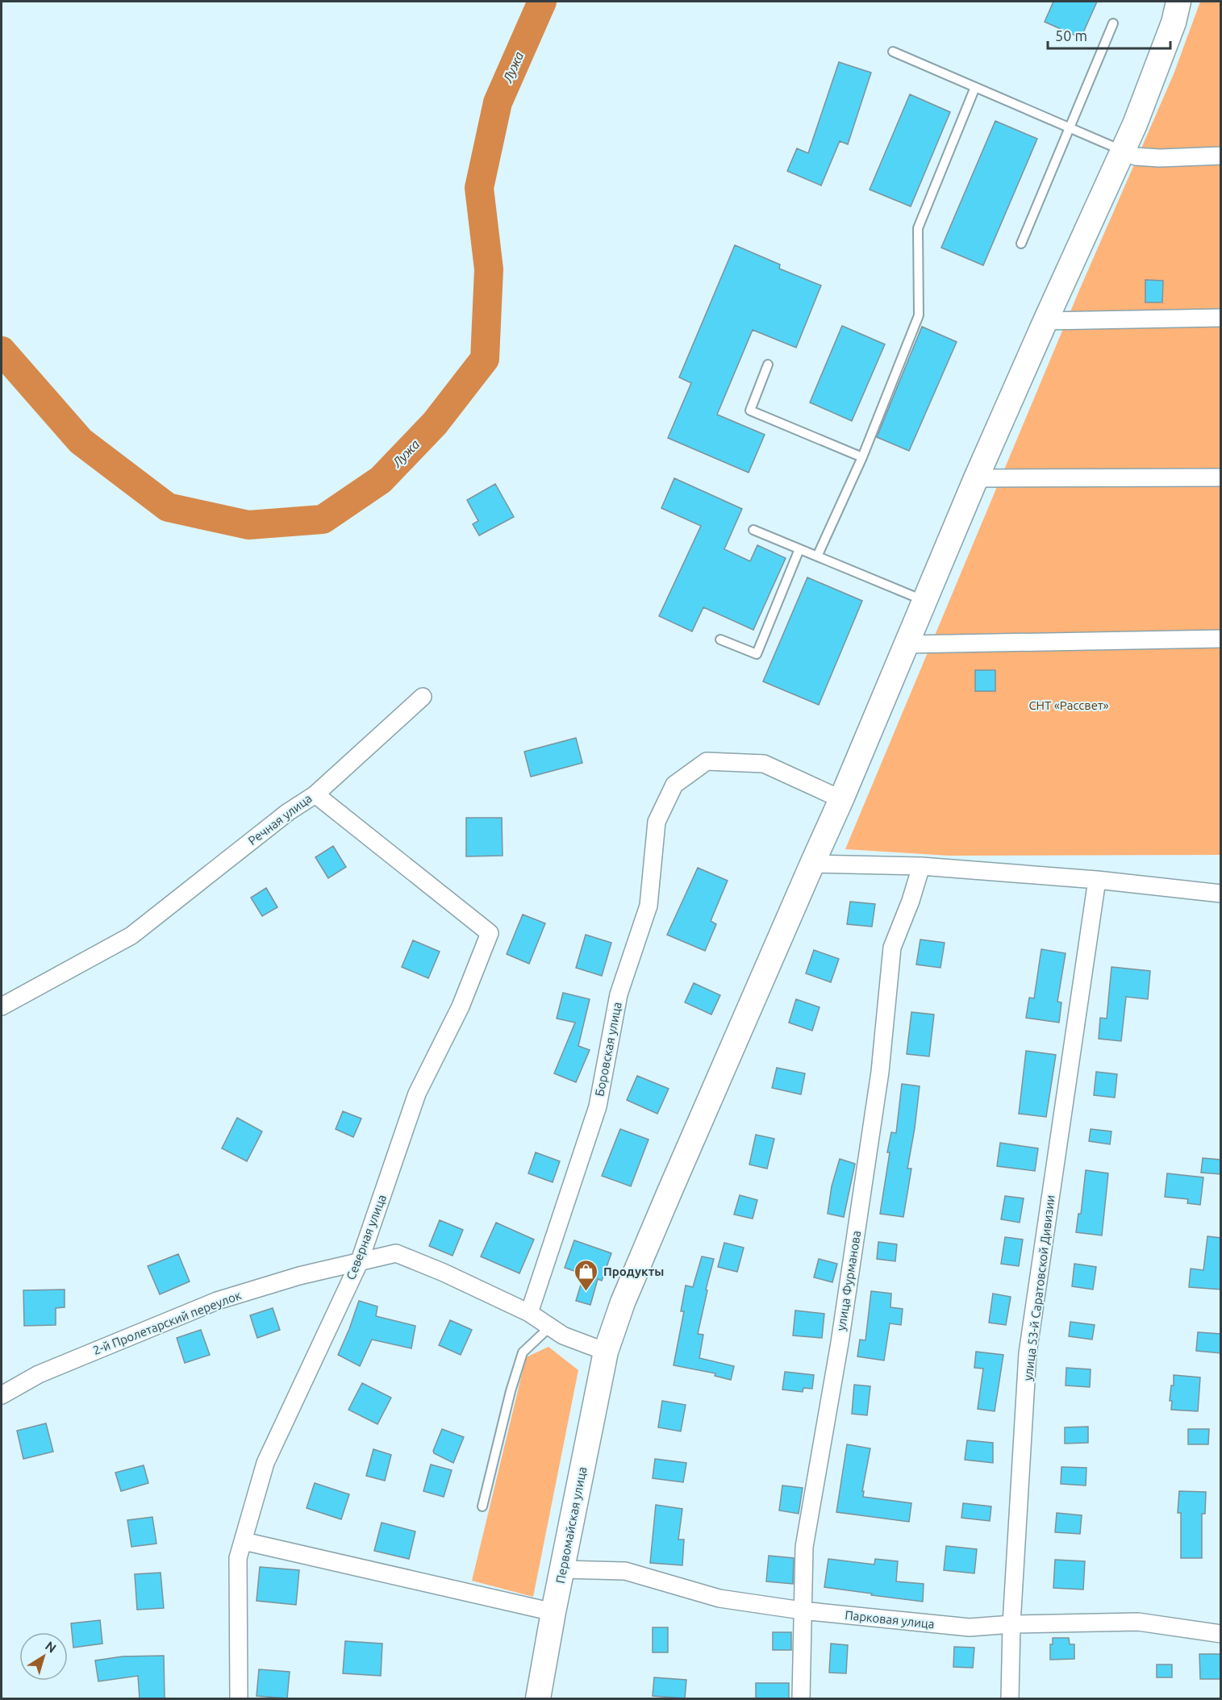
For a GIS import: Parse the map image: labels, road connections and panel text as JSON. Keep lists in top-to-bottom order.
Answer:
{
  "streets": {
    "main road": ["Первомайская улица"],
    "street": [
      "Речная улица",
      "Боровская улица",
      "Северная улица",
      "улица Фурманова",
      "улица 53-й Саратовской Дивизии",
      "2-й Пролетарский переулок",
      "Парковая улица"
    ]
  },
  "crossings": [
    ["Речная улица", "Северная улица"],
    ["Боровская улица", "2-й Пролетарский переулок"],
    ["Боровская улица", "Первомайская улица"],
    ["Северная улица", "2-й Пролетарский переулок"],
    ["улица Фурманова", "Парковая улица"],
    ["улица 53-й Саратовской Дивизии", "Парковая улица"],
    ["2-й Пролетарский переулок", "Первомайская улица"],
    ["Первомайская улица", "Парковая улица"]
  ],
  "water": ["Лужа"],
  "parks": ["СНТ «Рассвет»"],
  "places": {
    "shop": ["Продукты"]
  },
  "scale_bar": "50 m",
  "north": "top right"
}
